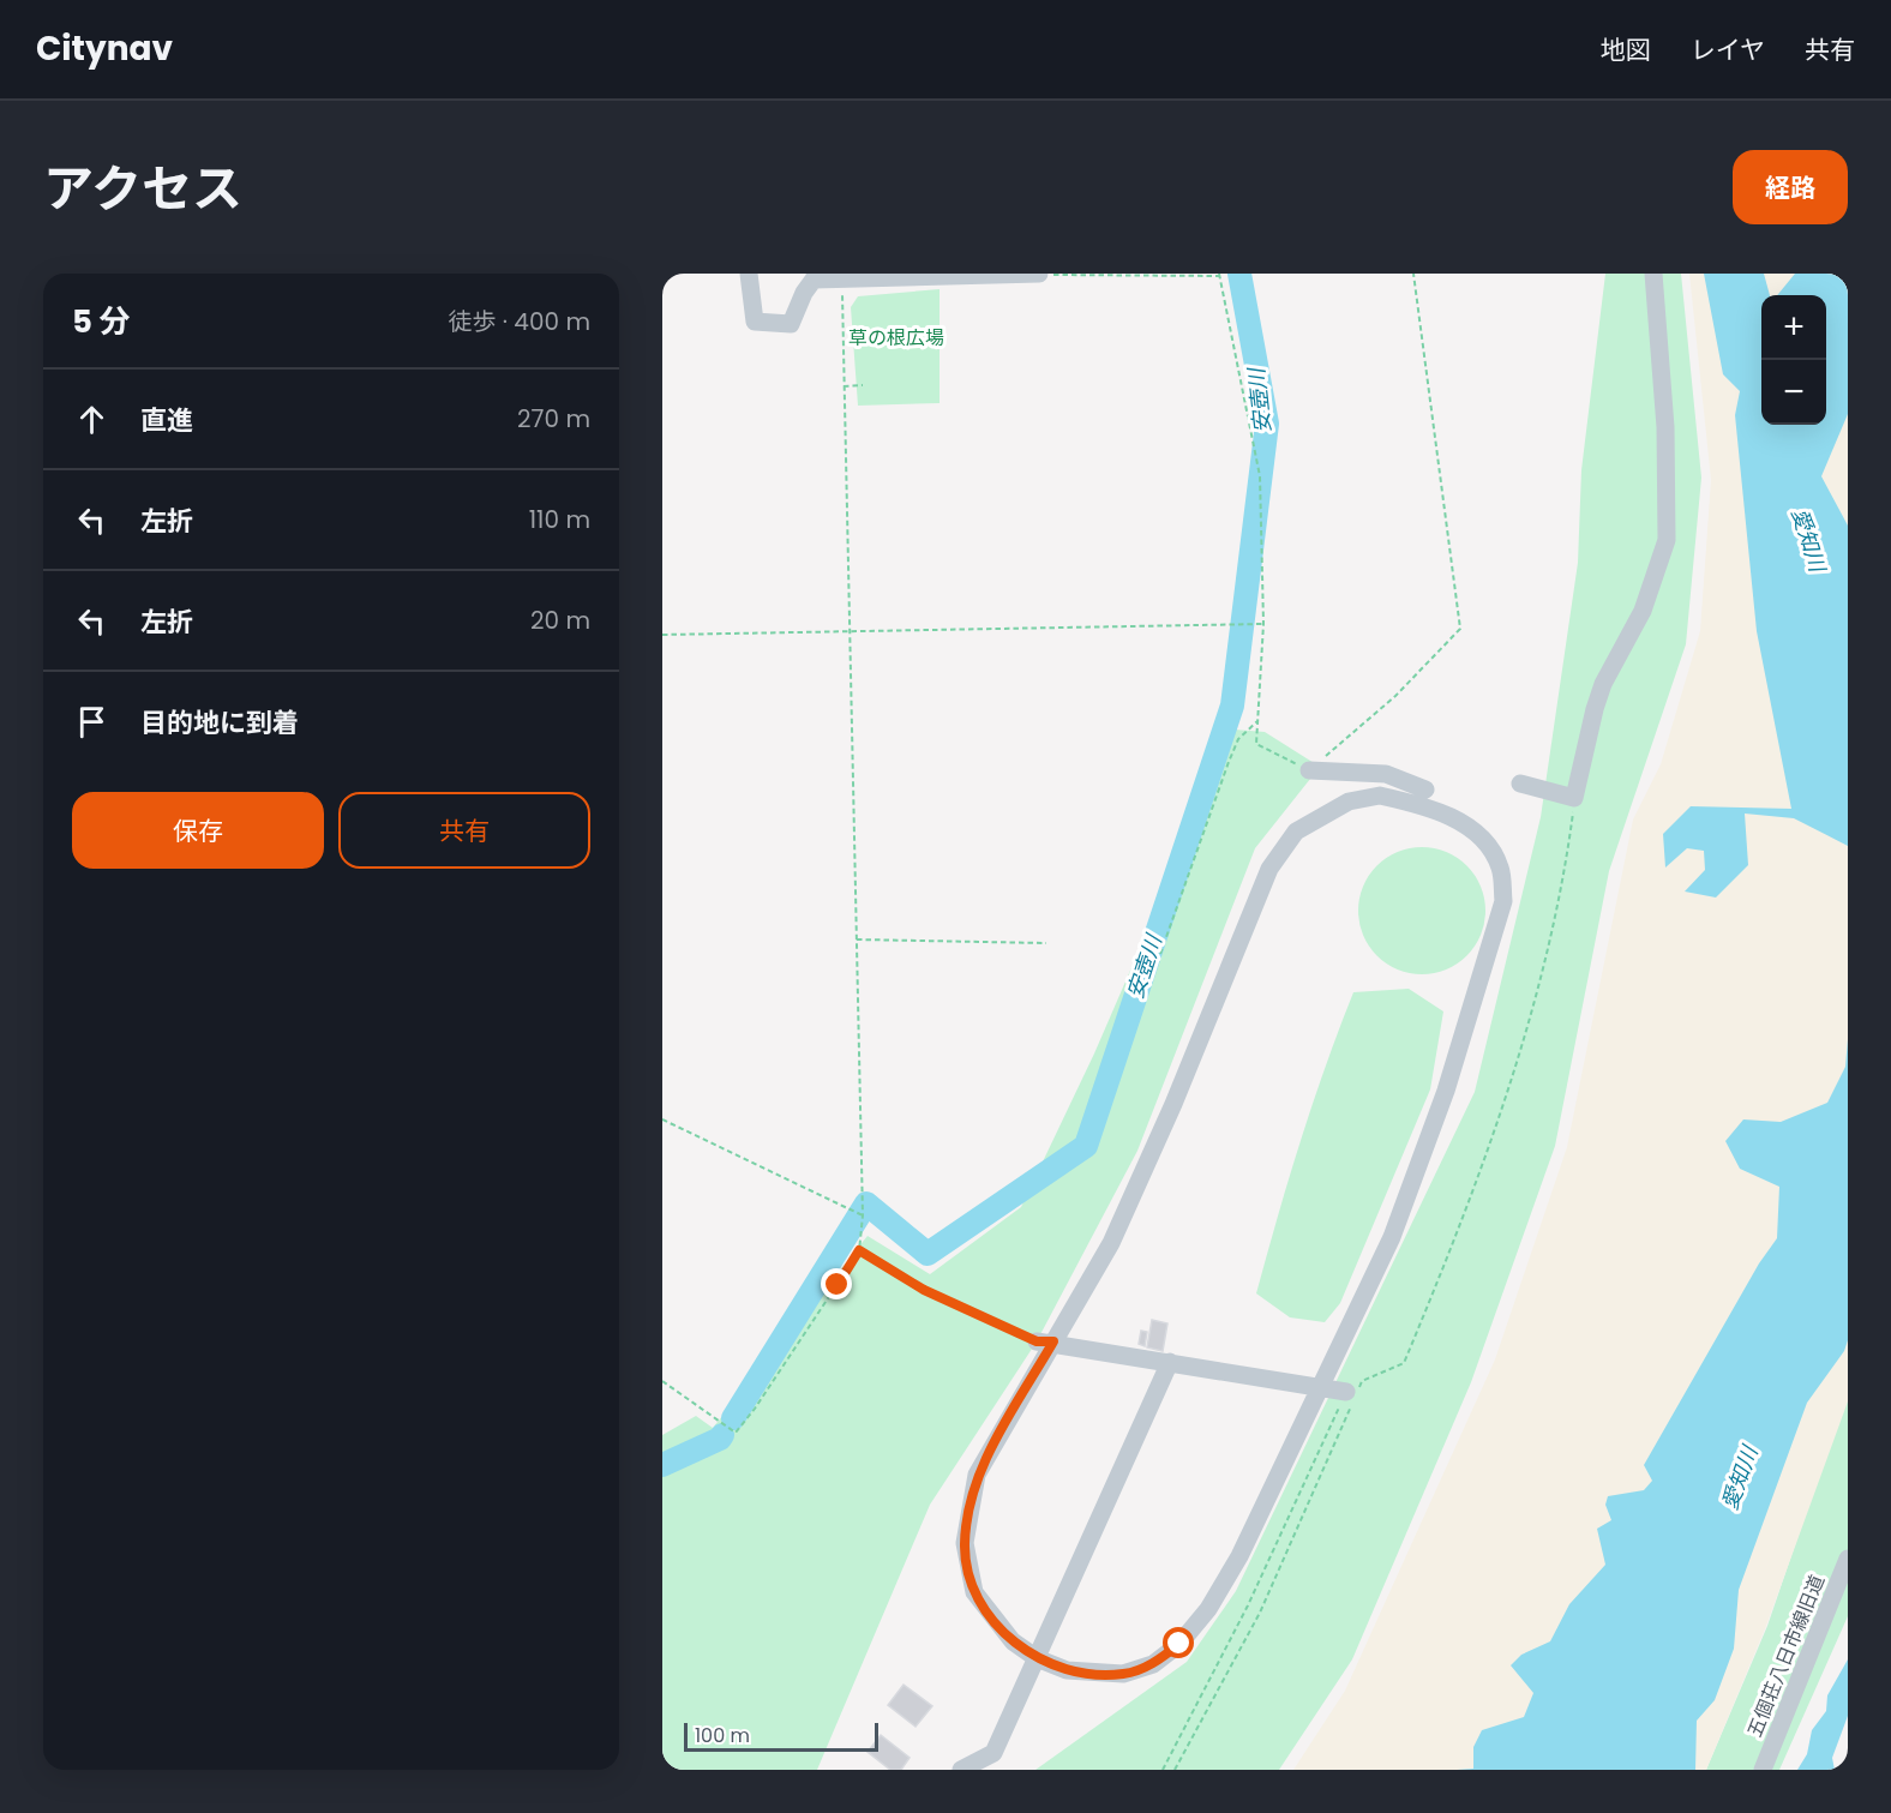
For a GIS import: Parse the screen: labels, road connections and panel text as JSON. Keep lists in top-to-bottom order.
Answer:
{
  "streets": {
    "street": ["五個荘八日市線旧道"]
  },
  "water": ["安壺川", "愛知川"],
  "parks": ["草の根広場"],
  "scale_bar": "100 m",
  "page": {
    "header": "Citynav",
    "nav": ["地図", "レイヤ", "共有"],
    "title": "アクセス",
    "buttons": [
      "経路",
      ["保存", "共有"]
    ],
    "heading": ["5 分", "徒歩 · 400 m"],
    "map_buttons": ["+", "−"],
    "list": [
      ["直進", "270 m"],
      ["左折", "110 m"],
      ["左折", "20 m"],
      "目的地に到着"
    ],
    "scale": "100 m"
  }
}
